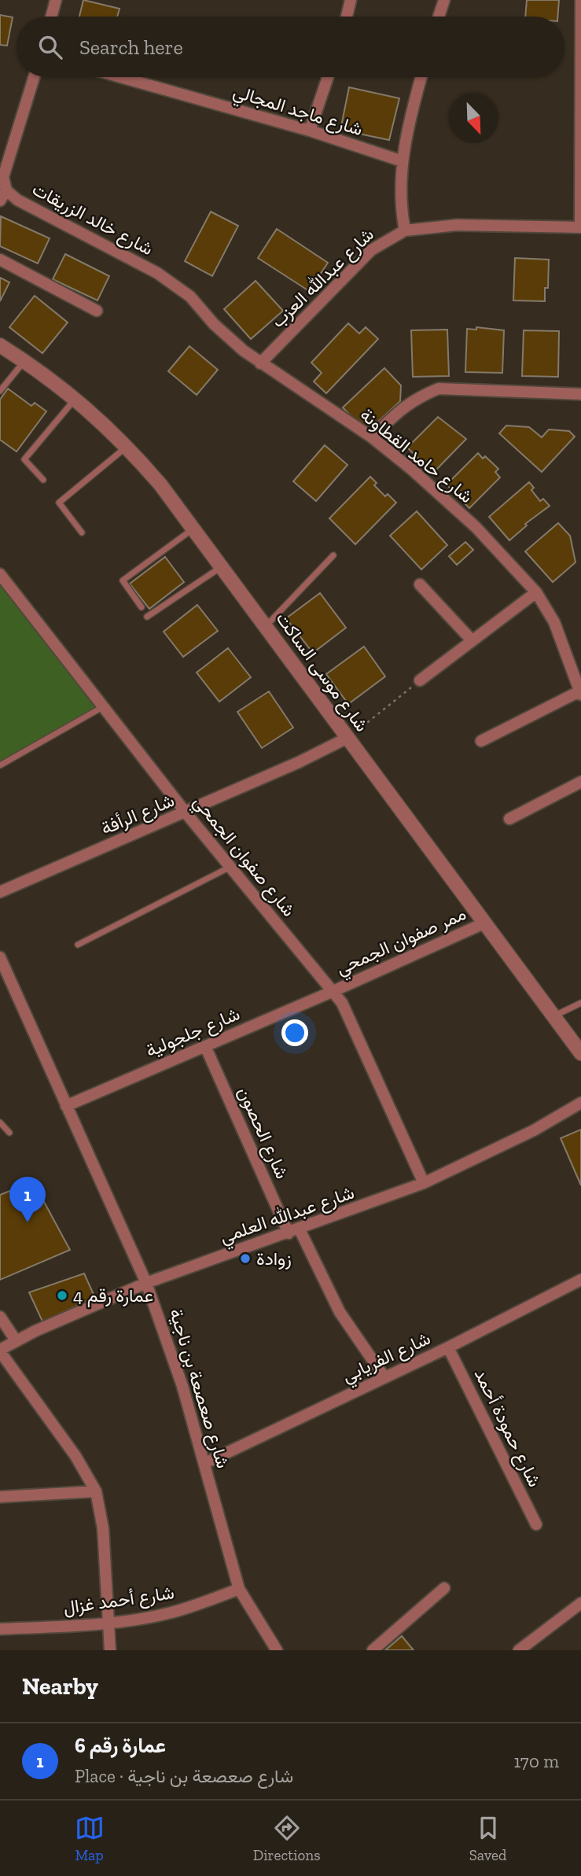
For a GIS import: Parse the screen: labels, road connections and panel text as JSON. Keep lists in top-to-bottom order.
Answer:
{
  "streets": {
    "street": [
      "شارع ماجد المجالي",
      "شارع خالد الزريقات",
      "شارع عبدالله العزب",
      "شارع حامد القطاونة",
      "شارع موسى الساكت",
      "شارع الرأفة",
      "شارع صفوان الجمحي",
      "ممر صفوان الجمحي",
      "شارع جلجولية",
      "شارع الحصون",
      "شارع عبدالله العلمي",
      "شارع الفريابي",
      "شارع صعصعة بن ناجية",
      "شارع حمودة أحمد",
      "شارع أحمد غزال"
    ]
  },
  "crossings": [
    ["شارع خالد الزريقات", "شارع عبدالله العزب"],
    ["شارع خالد الزريقات", "شارع حامد القطاونة"],
    ["شارع عبدالله العزب", "شارع حامد القطاونة"],
    ["شارع موسى الساكت", "شارع الرأفة"],
    ["شارع موسى الساكت", "ممر صفوان الجمحي"],
    ["شارع الرأفة", "شارع صفوان الجمحي"],
    ["شارع صفوان الجمحي", "ممر صفوان الجمحي"],
    ["شارع صفوان الجمحي", "شارع جلجولية"],
    ["شارع صفوان الجمحي", "شارع عبدالله العلمي"],
    ["ممر صفوان الجمحي", "شارع جلجولية"],
    ["شارع جلجولية", "شارع الحصون"],
    ["شارع جلجولية", "شارع صعصعة بن ناجية"],
    ["شارع الحصون", "شارع عبدالله العلمي"],
    ["شارع الحصون", "شارع الفريابي"],
    ["شارع عبدالله العلمي", "شارع صعصعة بن ناجية"],
    ["شارع الفريابي", "شارع صعصعة بن ناجية"],
    ["شارع الفريابي", "شارع حمودة أحمد"],
    ["شارع صعصعة بن ناجية", "شارع أحمد غزال"]
  ],
  "places": ["زوادة", "عمارة رقم 4"],
  "north": "bottom right",
  "page": {
    "search": "Search here",
    "pins": "1",
    "heading": "Nearby",
    "list": [
      {
        "mark": "1",
        "name": "عمارة رقم 6",
        "note": "Place · شارع صعصعة بن ناجية",
        "value": "170 m"
      }
    ],
    "nav": ["Map", "Directions", "Saved"]
  }
}
